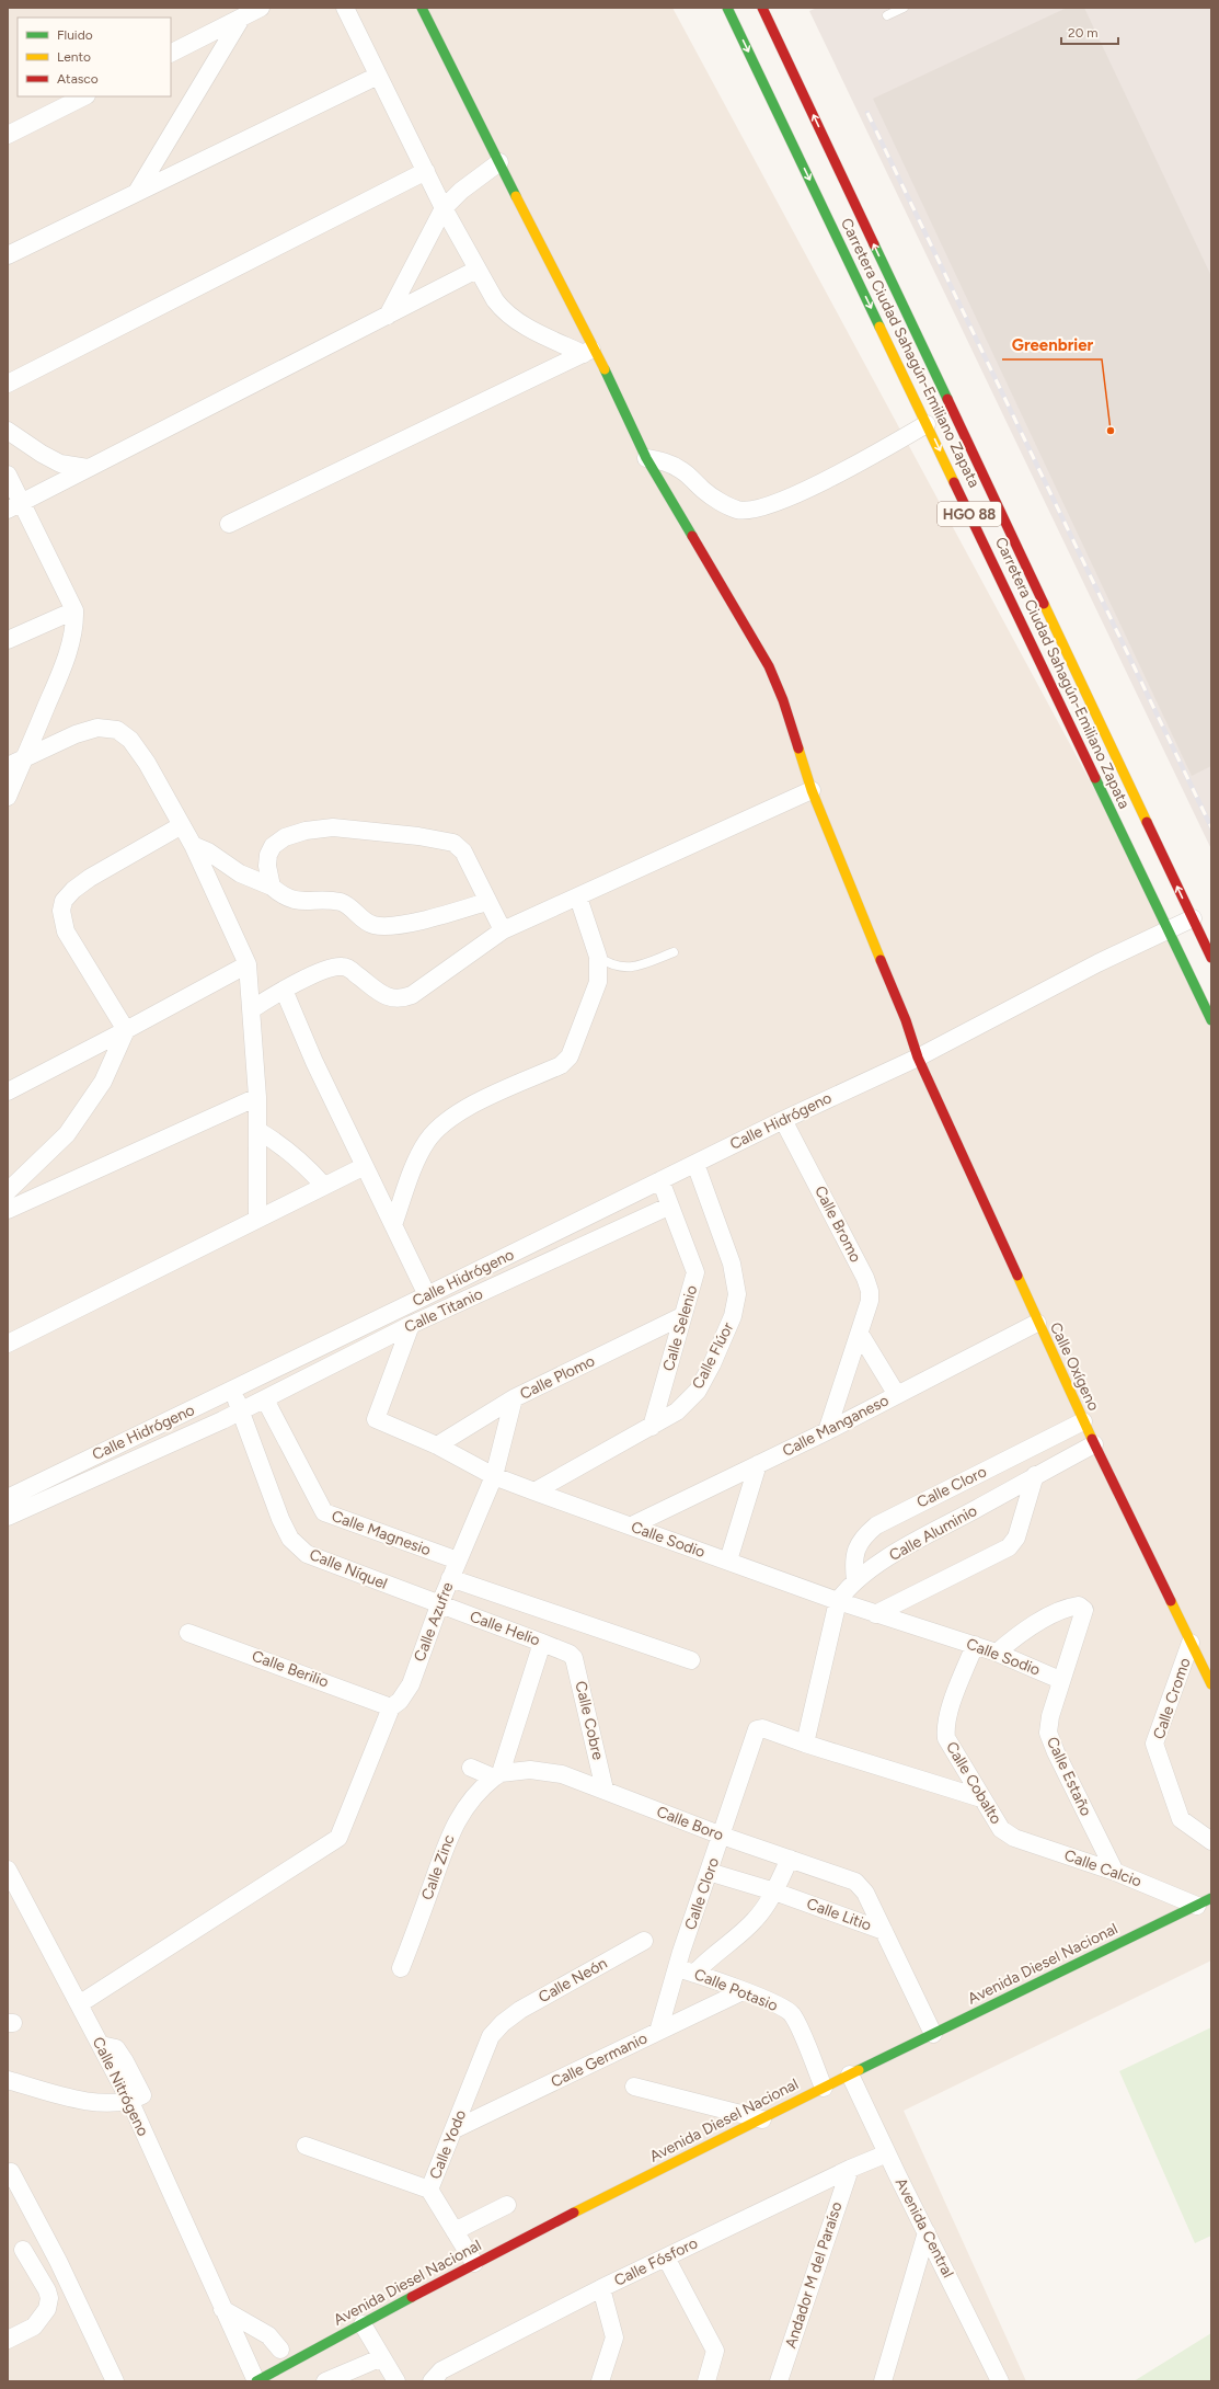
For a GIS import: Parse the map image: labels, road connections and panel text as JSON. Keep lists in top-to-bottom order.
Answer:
{
  "streets": {
    "street": [
      "Carretera Ciudad Sahagún-Emiliano Zapata",
      "HGO 88",
      "Calle Hidrógeno",
      "Calle Bromo",
      "Calle Titanio",
      "Calle Selenio",
      "Calle Flúor",
      "Calle Oxígeno",
      "Calle Plomo",
      "Calle Manganeso",
      "Calle Cloro",
      "Calle Magnesio",
      "Calle Aluminio",
      "Calle Sodio",
      "Calle Níquel",
      "Calle Azufre",
      "Calle Helio",
      "Calle Berilio",
      "Calle Cromo",
      "Calle Cobre",
      "Calle Estaño",
      "Calle Cobalto",
      "Calle Boro",
      "Calle Zinc",
      "Calle Calcio",
      "Calle Litio",
      "Avenida Diesel Nacional",
      "Calle Neón",
      "Calle Potasio",
      "Calle Germanio",
      "Calle Nitrógeno",
      "Calle Yodo",
      "Avenida Central",
      "Calle Fósforo",
      "Andador M del Paraíso"
    ]
  },
  "crossings": [
    ["Carretera Ciudad Sahagún-Emiliano Zapata", "Calle Hidrógeno"],
    ["Calle Hidrógeno", "Calle Bromo"],
    ["Calle Hidrógeno", "Calle Selenio"],
    ["Calle Hidrógeno", "Calle Flúor"],
    ["Calle Hidrógeno", "Calle Oxígeno"],
    ["Calle Hidrógeno", "Calle Níquel"],
    ["Calle Bromo", "Calle Manganeso"],
    ["Calle Titanio", "Calle Selenio"],
    ["Calle Titanio", "Calle Magnesio"],
    ["Calle Titanio", "Calle Sodio"],
    ["Calle Titanio", "Calle Níquel"],
    ["Calle Selenio", "Calle Flúor"],
    ["Calle Selenio", "Calle Plomo"],
    ["Calle Flúor", "Calle Sodio"],
    ["Calle Oxígeno", "Calle Manganeso"],
    ["Calle Oxígeno", "Calle Cloro"],
    ["Calle Oxígeno", "Calle Aluminio"],
    ["Calle Oxígeno", "Calle Cromo"],
    ["Calle Plomo", "Calle Sodio"],
    ["Calle Plomo", "Calle Azufre"],
    ["Calle Manganeso", "Calle Sodio"],
    ["Calle Cloro", "Calle Aluminio"],
    ["Calle Cloro", "Calle Cobalto"],
    ["Calle Cloro", "Calle Boro"],
    ["Calle Cloro", "Calle Litio"],
    ["Calle Cloro", "Calle Potasio"],
    ["Calle Cloro", "Calle Germanio"],
    ["Calle Magnesio", "Calle Azufre"],
    ["Calle Aluminio", "Calle Sodio"],
    ["Calle Sodio", "Calle Azufre"],
    ["Calle Sodio", "Calle Estaño"],
    ["Calle Sodio", "Calle Cobalto"],
    ["Calle Níquel", "Calle Azufre"],
    ["Calle Níquel", "Calle Helio"],
    ["Calle Azufre", "Calle Helio"],
    ["Calle Azufre", "Calle Berilio"],
    ["Calle Azufre", "Calle Nitrógeno"],
    ["Calle Helio", "Calle Cobre"],
    ["Calle Cobre", "Calle Boro"],
    ["Calle Estaño", "Calle Calcio"],
    ["Calle Cobalto", "Calle Calcio"],
    ["Calle Boro", "Calle Zinc"],
    ["Calle Boro", "Calle Litio"],
    ["Calle Calcio", "Avenida Diesel Nacional"],
    ["Calle Litio", "Avenida Diesel Nacional"],
    ["Avenida Diesel Nacional", "Calle Potasio"],
    ["Avenida Diesel Nacional", "Calle Nitrógeno"],
    ["Avenida Diesel Nacional", "Calle Yodo"],
    ["Avenida Diesel Nacional", "Avenida Central"],
    ["Calle Neón", "Calle Yodo"],
    ["Calle Potasio", "Calle Germanio"],
    ["Calle Germanio", "Calle Yodo"],
    ["Avenida Central", "Calle Fósforo"],
    ["Calle Fósforo", "Andador M del Paraíso"]
  ],
  "places": ["Greenbrier"],
  "legend": ["Fluido", "Lento", "Atasco"],
  "scale_bar": "20 m"
}
